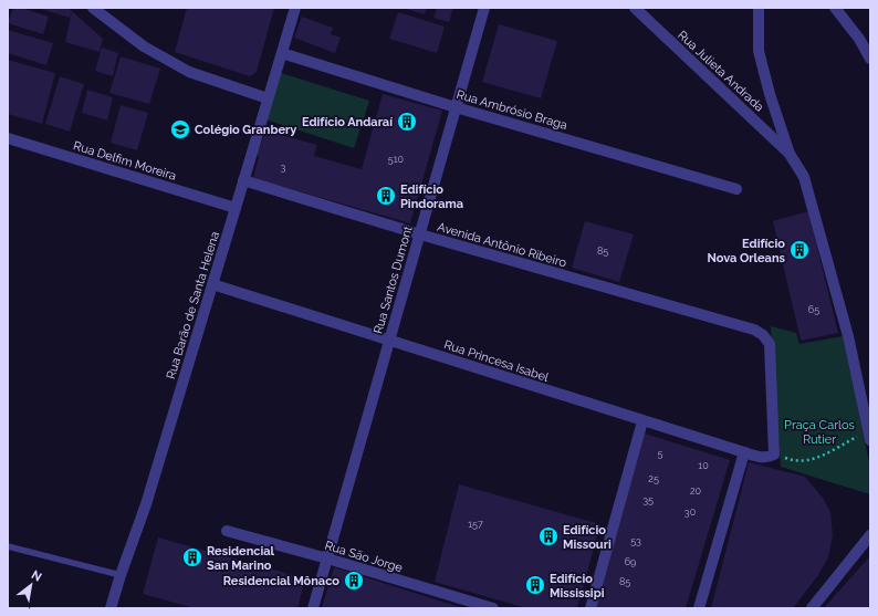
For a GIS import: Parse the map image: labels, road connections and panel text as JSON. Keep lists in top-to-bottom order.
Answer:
{
  "streets": {
    "street": [
      "Rua Julieta Andrada",
      "Rua Ambrósio Braga",
      "Rua Delfim Moreira",
      "Avenida Antônio Ribeiro",
      "Rua Santos Dumont",
      "Rua Barão de Santa Helena",
      "Rua Princesa Isabel",
      "Rua São Jorge"
    ]
  },
  "crossings": [
    ["Rua Ambrósio Braga", "Rua Santos Dumont"],
    ["Rua Ambrósio Braga", "Rua Barão de Santa Helena"],
    ["Rua Delfim Moreira", "Rua Barão de Santa Helena"],
    ["Avenida Antônio Ribeiro", "Rua Santos Dumont"],
    ["Avenida Antônio Ribeiro", "Rua Barão de Santa Helena"],
    ["Avenida Antônio Ribeiro", "Rua Princesa Isabel"],
    ["Rua Santos Dumont", "Rua Princesa Isabel"],
    ["Rua Santos Dumont", "Rua São Jorge"],
    ["Rua Barão de Santa Helena", "Rua Princesa Isabel"]
  ],
  "parks": ["Praça Carlos Rutier"],
  "places": {
    "building": [
      "Edifício Andaraí",
      "Edifício Pindorama",
      "Edifício Nova Orleans",
      "Edifício Missouri",
      "Residencial San Marino",
      "Residencial Mônaco",
      "Edifício Mississipi"
    ],
    "school or university": ["Colégio Granbery"]
  },
  "house_numbers": [
    "510",
    "3",
    "85",
    "65",
    "5",
    "10",
    "25",
    "20",
    "35",
    "30",
    "157",
    "53",
    "69",
    "85"
  ],
  "north": "top right"
}
